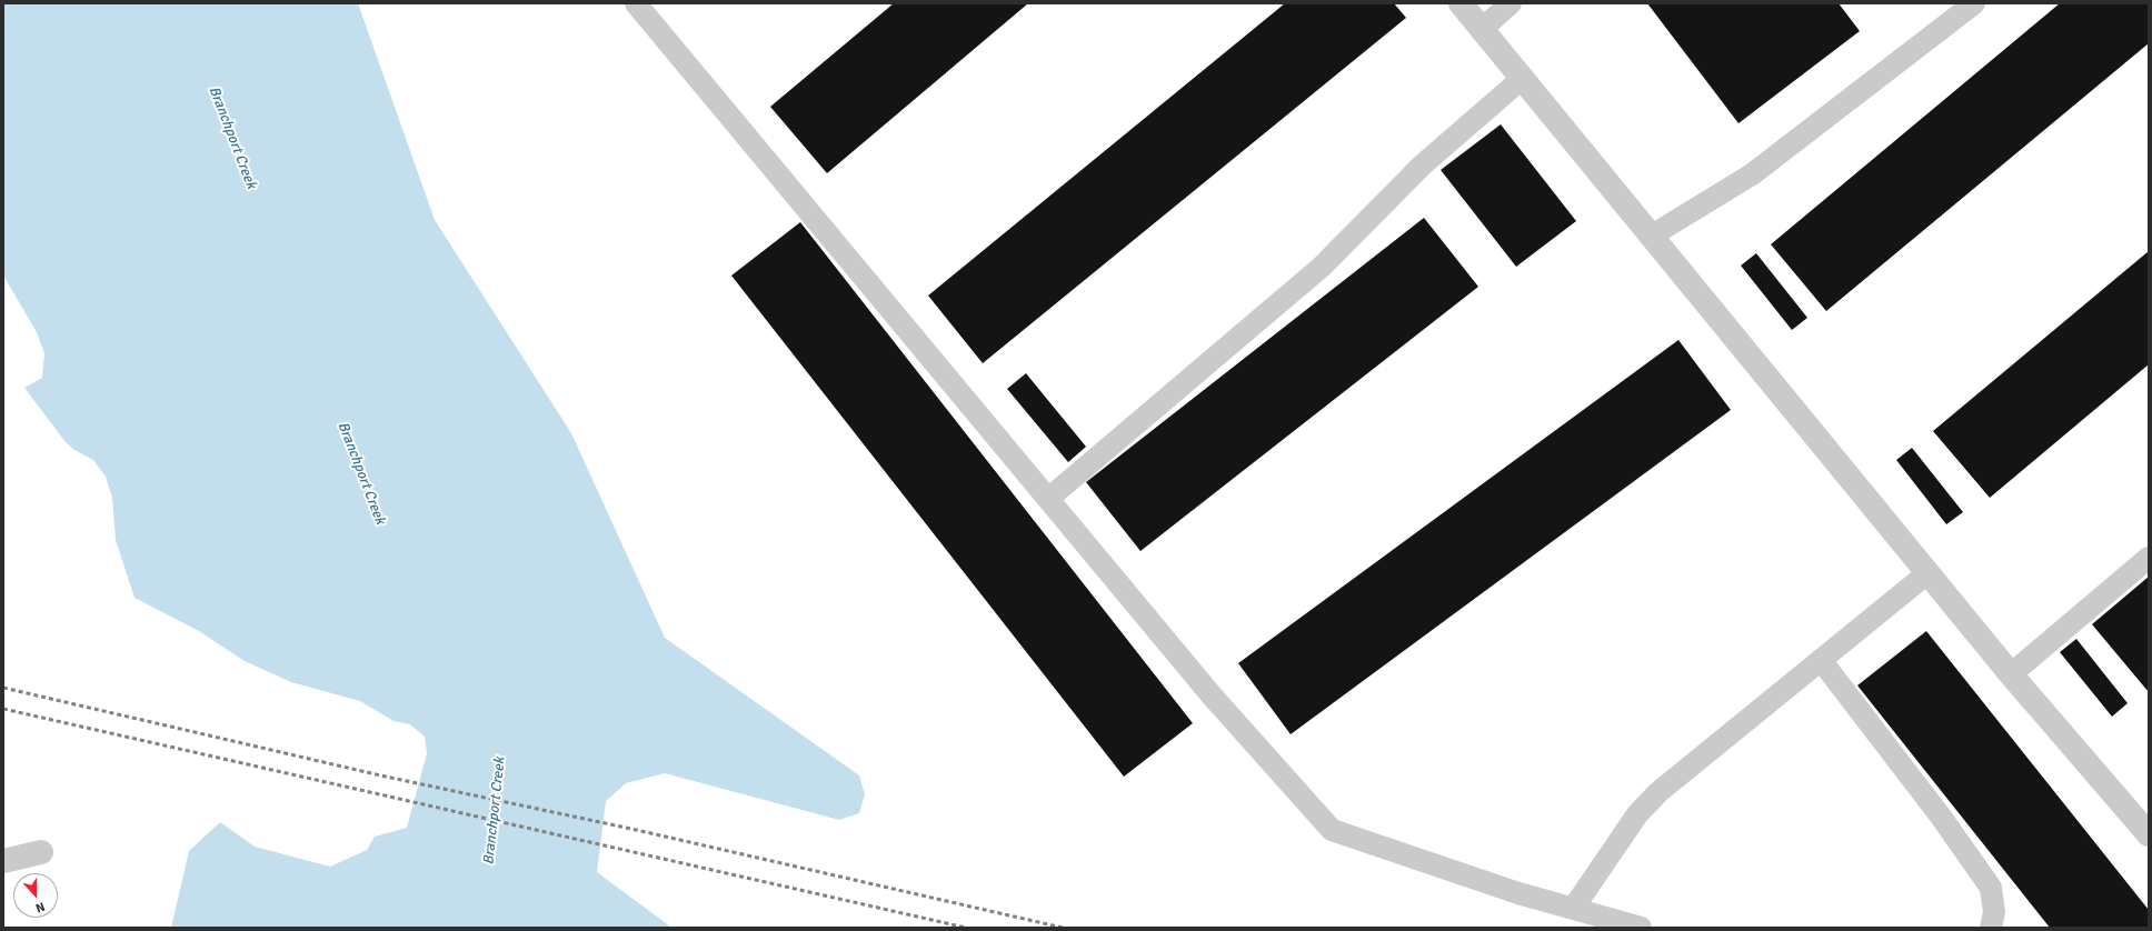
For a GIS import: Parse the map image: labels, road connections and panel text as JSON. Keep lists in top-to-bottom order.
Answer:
{
  "water": ["Branchport Creek"],
  "north": "bottom"
}
